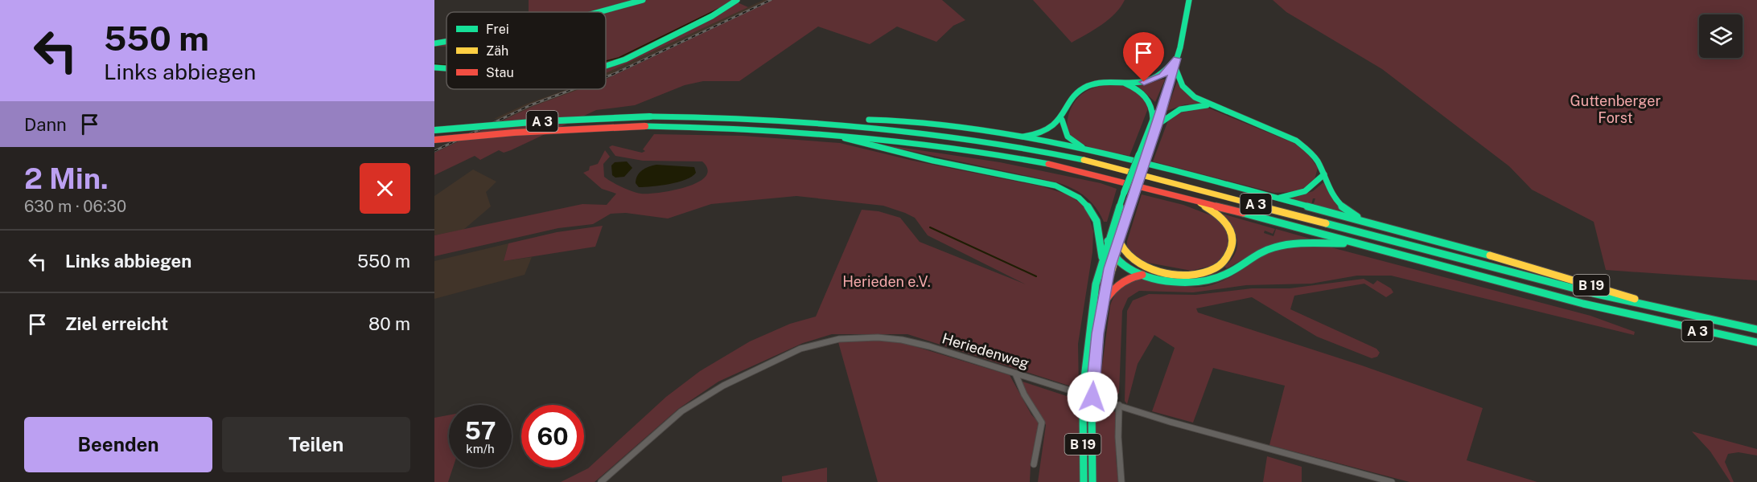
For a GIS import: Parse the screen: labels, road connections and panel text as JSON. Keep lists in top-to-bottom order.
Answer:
{
  "streets": {
    "main road": ["A 3", "B 19"],
    "street": ["Heriedenweg"]
  },
  "crossings": [
    ["A 3", "B 19"]
  ],
  "parks": ["Guttenberger Forst", "Herieden e.V."],
  "legend": ["Frei", "Zäh", "Stau"],
  "page": {
    "turn": ["550 m", "Links abbiegen"],
    "then": "Dann",
    "heading": ["2 Min.", "630 m · 06:30"],
    "list": [
      {
        "name": "Links abbiegen",
        "value": "550 m"
      },
      {
        "name": "Ziel erreicht",
        "value": "80 m"
      }
    ],
    "speed": "57 km/h",
    "limit": "60",
    "buttons": ["Beenden", "Teilen"]
  }
}
